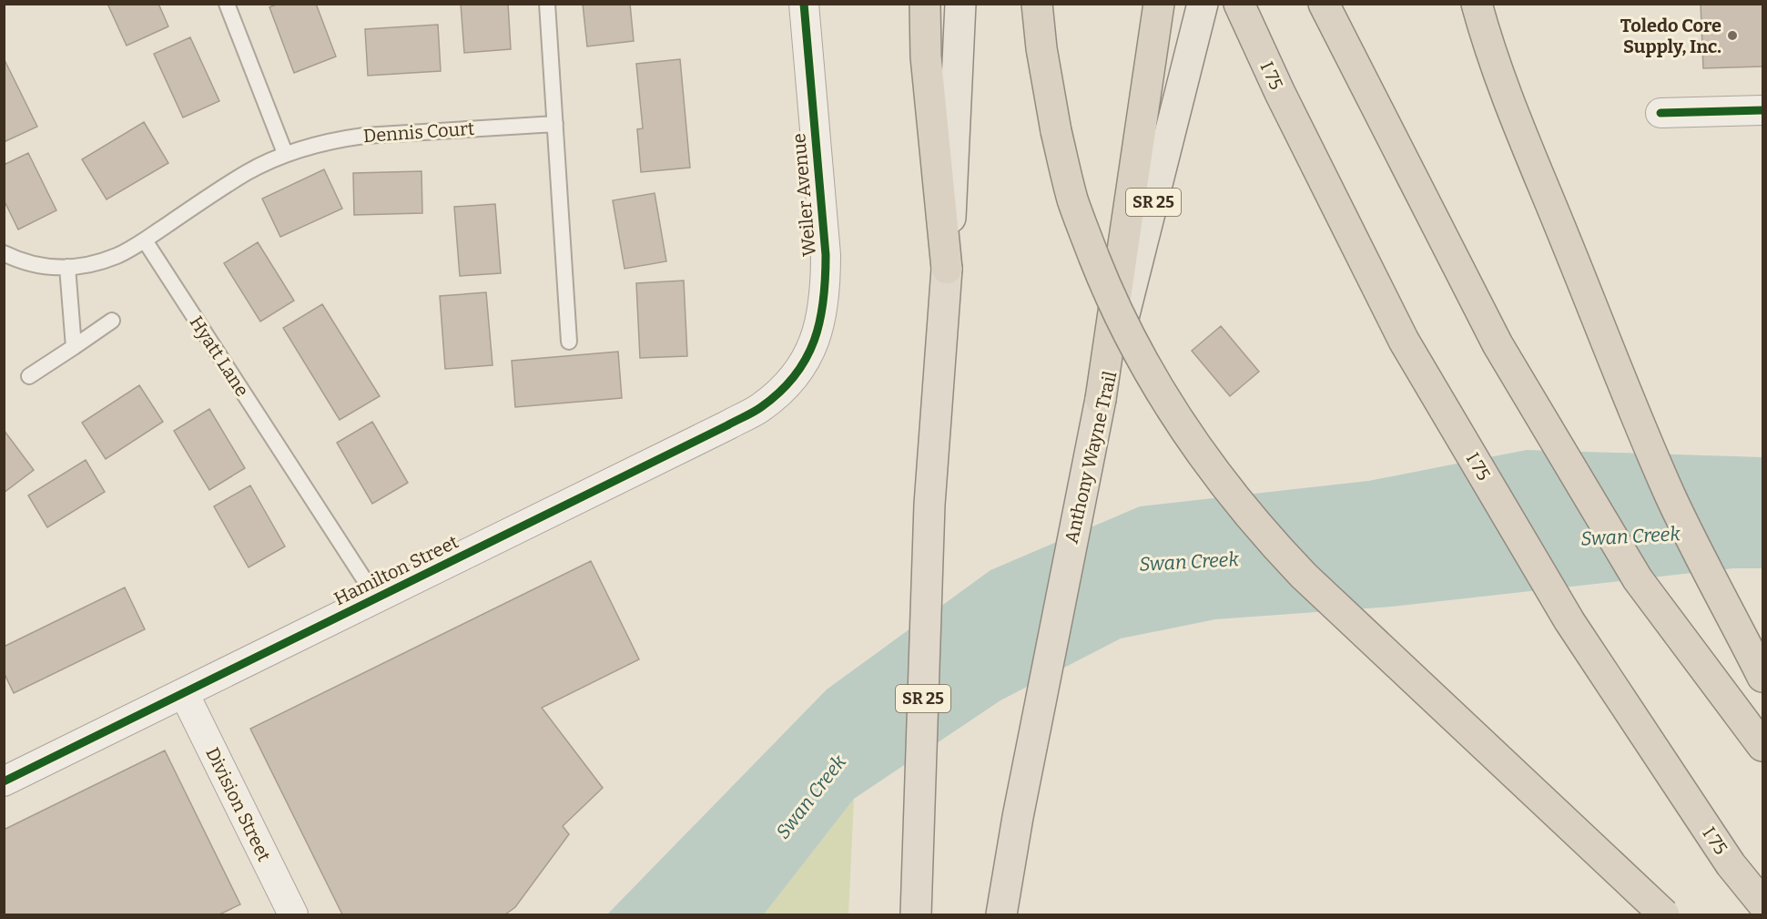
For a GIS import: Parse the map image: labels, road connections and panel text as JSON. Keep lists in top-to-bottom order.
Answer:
{
  "streets": {
    "highway": ["I 75", "SR 25", "Anthony Wayne Trail"],
    "street": ["Weiler Avenue", "Hamilton Street", "Division Street"],
    "lane": ["Dennis Court", "Hyatt Lane"]
  },
  "crossings": [
    ["Dennis Court", "Hyatt Lane"],
    ["Weiler Avenue", "Hamilton Street"],
    ["Hyatt Lane", "Hamilton Street"],
    ["Hamilton Street", "Division Street"]
  ],
  "water": ["Swan Creek"],
  "places": ["Toledo Core Supply, Inc."]
}
